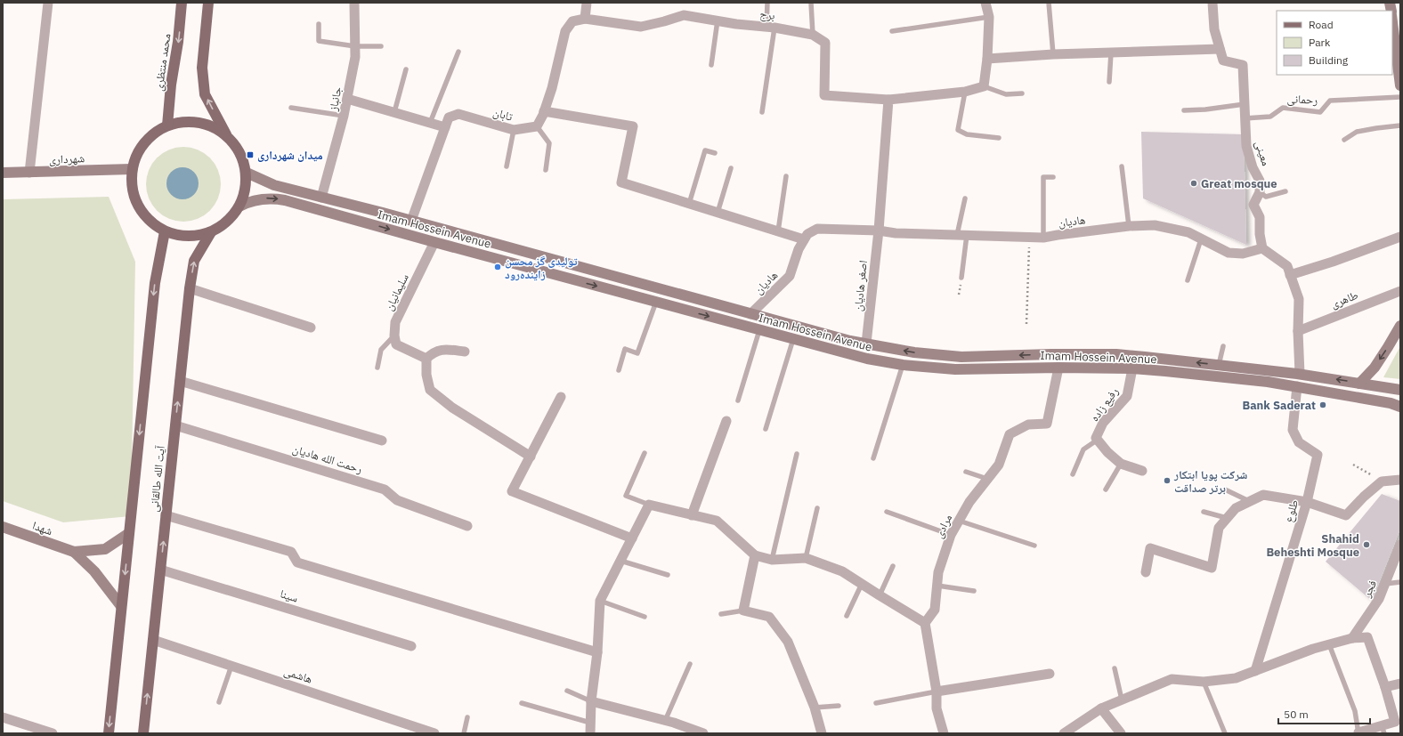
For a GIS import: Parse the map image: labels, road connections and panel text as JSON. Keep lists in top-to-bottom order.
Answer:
{
  "streets": {
    "main road": [
      "محمد منتظری",
      "شهرداری",
      "Imam Hossein Avenue",
      "آیت الله طالقانی",
      "شهدا"
    ],
    "street": [
      "برج",
      "جانباز",
      "تابان",
      "معینی",
      "هادیان",
      "اصغر هادیان",
      "سلیمانیان",
      "طاهری",
      "رفیع زاده",
      "رحمت الله هادیان",
      "طلوع",
      "مرادی",
      "فجر",
      "سینا",
      "هاشمی"
    ],
    "lane": ["رحمانی"]
  },
  "crossings": [
    ["محمد منتظری", "شهرداری"],
    ["محمد منتظری", "Imam Hossein Avenue"],
    ["محمد منتظری", "آیت الله طالقانی"],
    ["جانباز", "Imam Hossein Avenue"],
    ["رحمانی", "معینی"],
    ["تابان", "Imam Hossein Avenue"],
    ["معینی", "هادیان"],
    ["شهرداری", "Imam Hossein Avenue"],
    ["شهرداری", "آیت الله طالقانی"],
    ["هادیان", "Imam Hossein Avenue"],
    ["هادیان", "اصغر هادیان"],
    ["Imam Hossein Avenue", "اصغر هادیان"],
    ["Imam Hossein Avenue", "سلیمانیان"],
    ["Imam Hossein Avenue", "رفیع زاده"],
    ["Imam Hossein Avenue", "آیت الله طالقانی"],
    ["Imam Hossein Avenue", "طلوع"],
    ["Imam Hossein Avenue", "مرادی"],
    ["رحمت الله هادیان", "آیت الله طالقانی"],
    ["آیت الله طالقانی", "سینا"],
    ["آیت الله طالقانی", "هاشمی"]
  ],
  "places": {
    "transit": ["میدان شهرداری"],
    "other": [
      "Great mosque",
      "تولیدی گز محسن زاینده‌رود",
      "Bank Saderat",
      "شرکت پویا ابتکار برتر صداقت",
      "Shahid Beheshti Mosque"
    ]
  },
  "legend": ["Road", "Park", "Building"],
  "scale_bar": "50 m"
}
